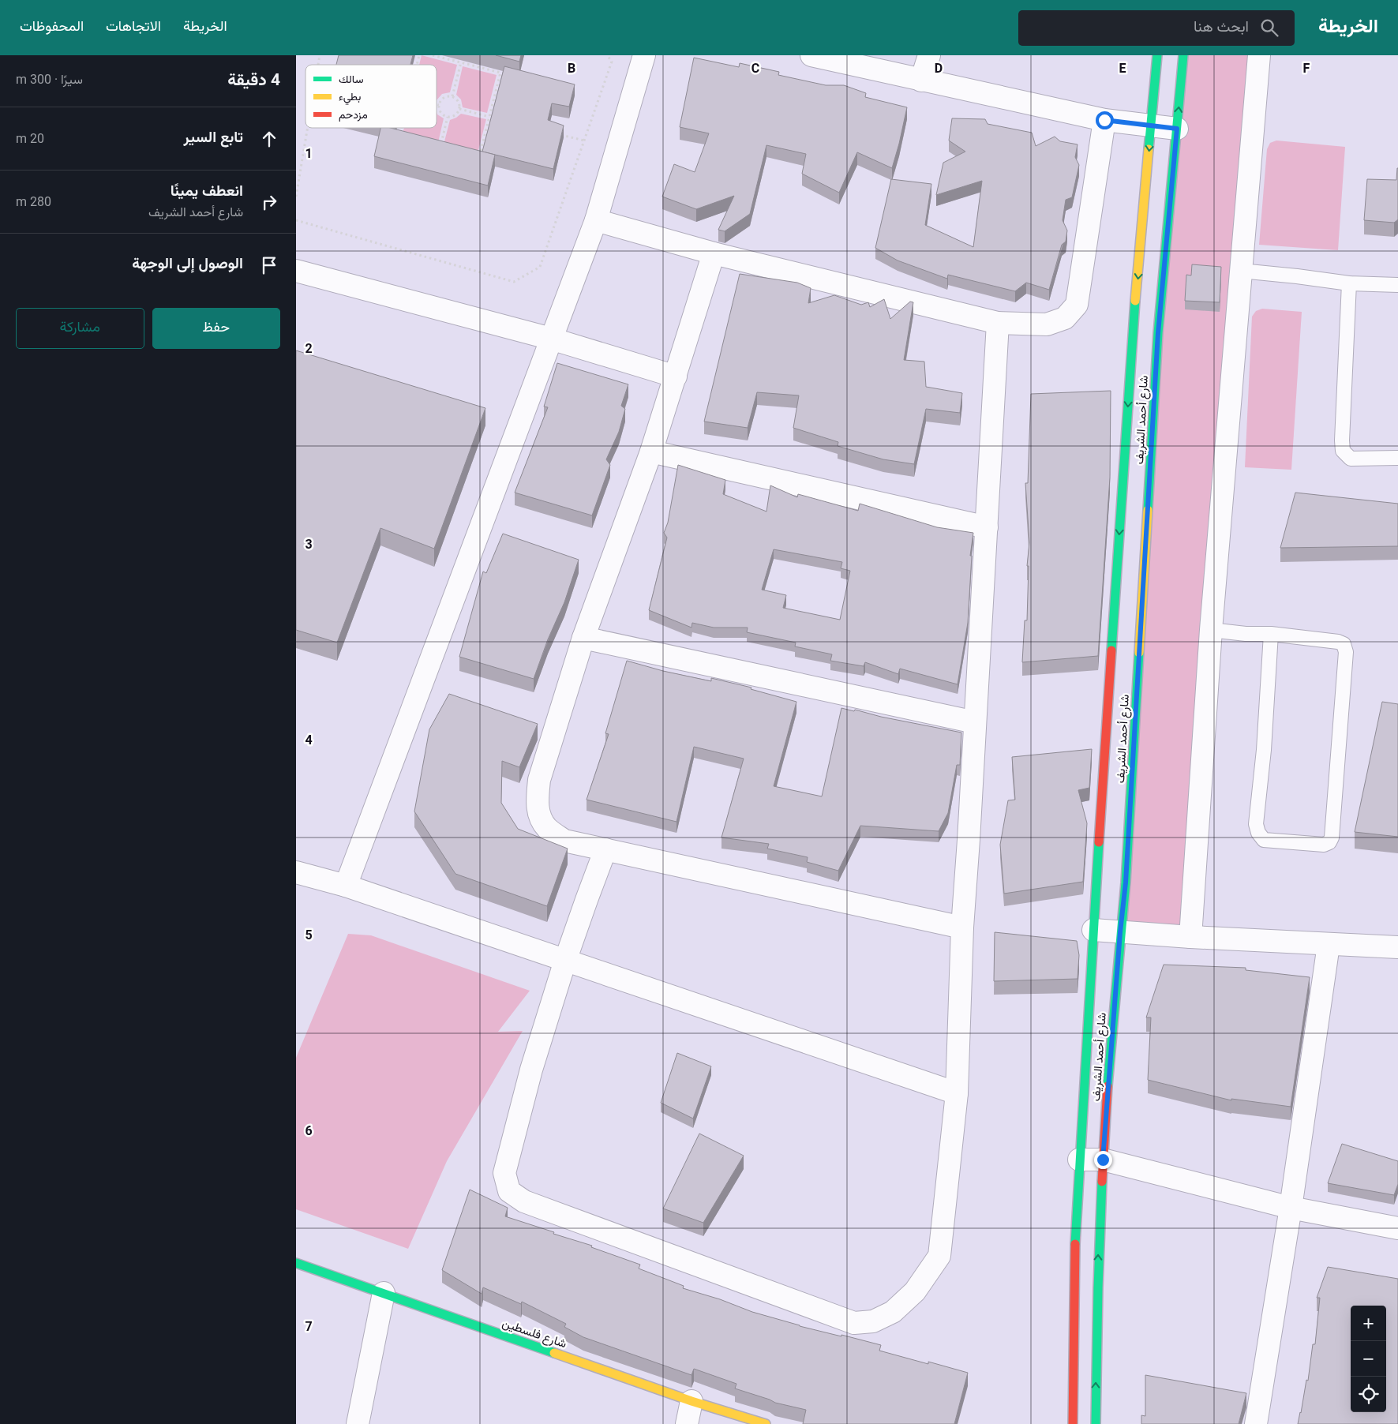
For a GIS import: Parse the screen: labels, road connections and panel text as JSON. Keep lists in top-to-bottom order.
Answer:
{
  "streets": {
    "street": ["شارع أحمد الشريف", "شارع فلسطين"]
  },
  "legend": ["سالك", "بطيء", "مزدحم"],
  "page": {
    "header": "الخريطة",
    "search": "ابحث هنا",
    "nav": ["الخريطة", "الاتجاهات", "المحفوظات"],
    "heading": ["4 دقيقة", "سيرًا · 300 m"],
    "list": [
      ["تابع السير", "20 m"],
      ["انعطف يمينًا", "شارع أحمد الشريف", "280 m"],
      "الوصول إلى الوجهة"
    ],
    "buttons": ["حفظ", "مشاركة"],
    "map_buttons": ["+", "−"]
  },
  "grid": {
    "columns": [
      "B",
      "C",
      "D",
      "E",
      "F"
    ],
    "rows": [
      "1",
      "2",
      "3",
      "4",
      "5",
      "6",
      "7"
    ]
  }
}
